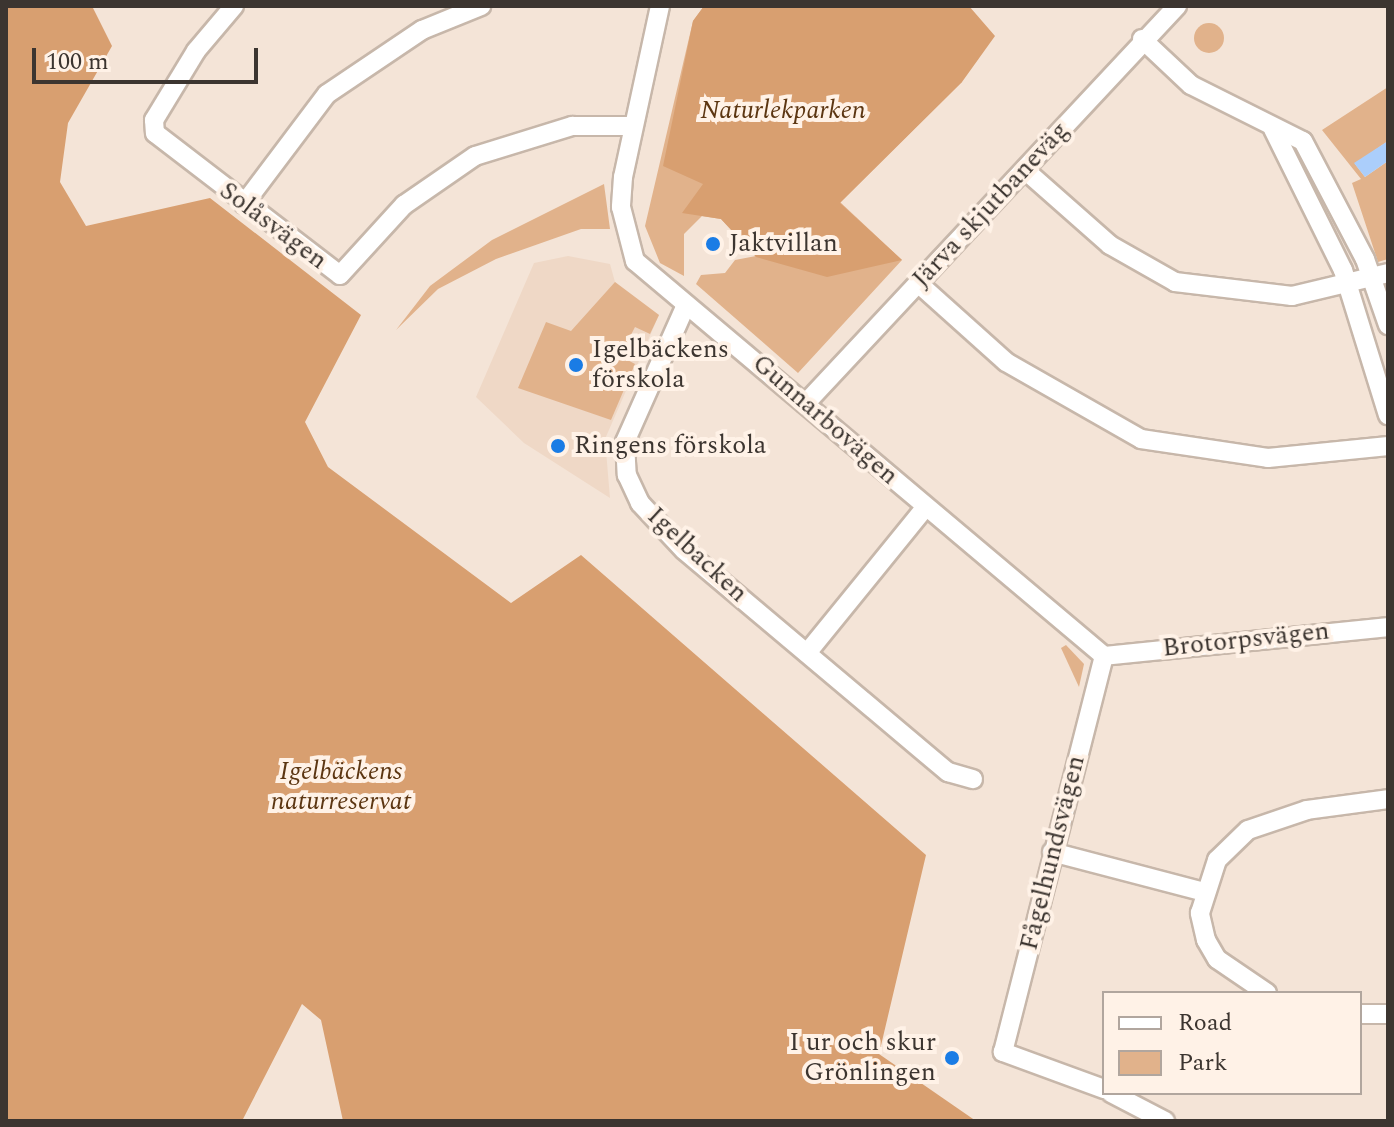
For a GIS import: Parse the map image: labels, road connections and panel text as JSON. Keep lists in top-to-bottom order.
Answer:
{
  "streets": {
    "street": [
      "Järva skjutbaneväg",
      "Solåsvägen",
      "Gunnarbovägen",
      "Igelbacken",
      "Brotorpsvägen",
      "Fågelhundsvägen"
    ]
  },
  "crossings": [
    ["Järva skjutbaneväg", "Gunnarbovägen"],
    ["Solåsvägen", "Gunnarbovägen"],
    ["Gunnarbovägen", "Igelbacken"],
    ["Gunnarbovägen", "Brotorpsvägen"],
    ["Gunnarbovägen", "Fågelhundsvägen"],
    ["Brotorpsvägen", "Fågelhundsvägen"]
  ],
  "parks": ["Naturlekparken", "Igelbäckens naturreservat"],
  "places": [
    "Jaktvillan",
    "Igelbäckens förskola",
    "Ringens förskola",
    "I ur och skur Grönlingen"
  ],
  "legend": ["Road", "Park"],
  "scale_bar": "100 m"
}
